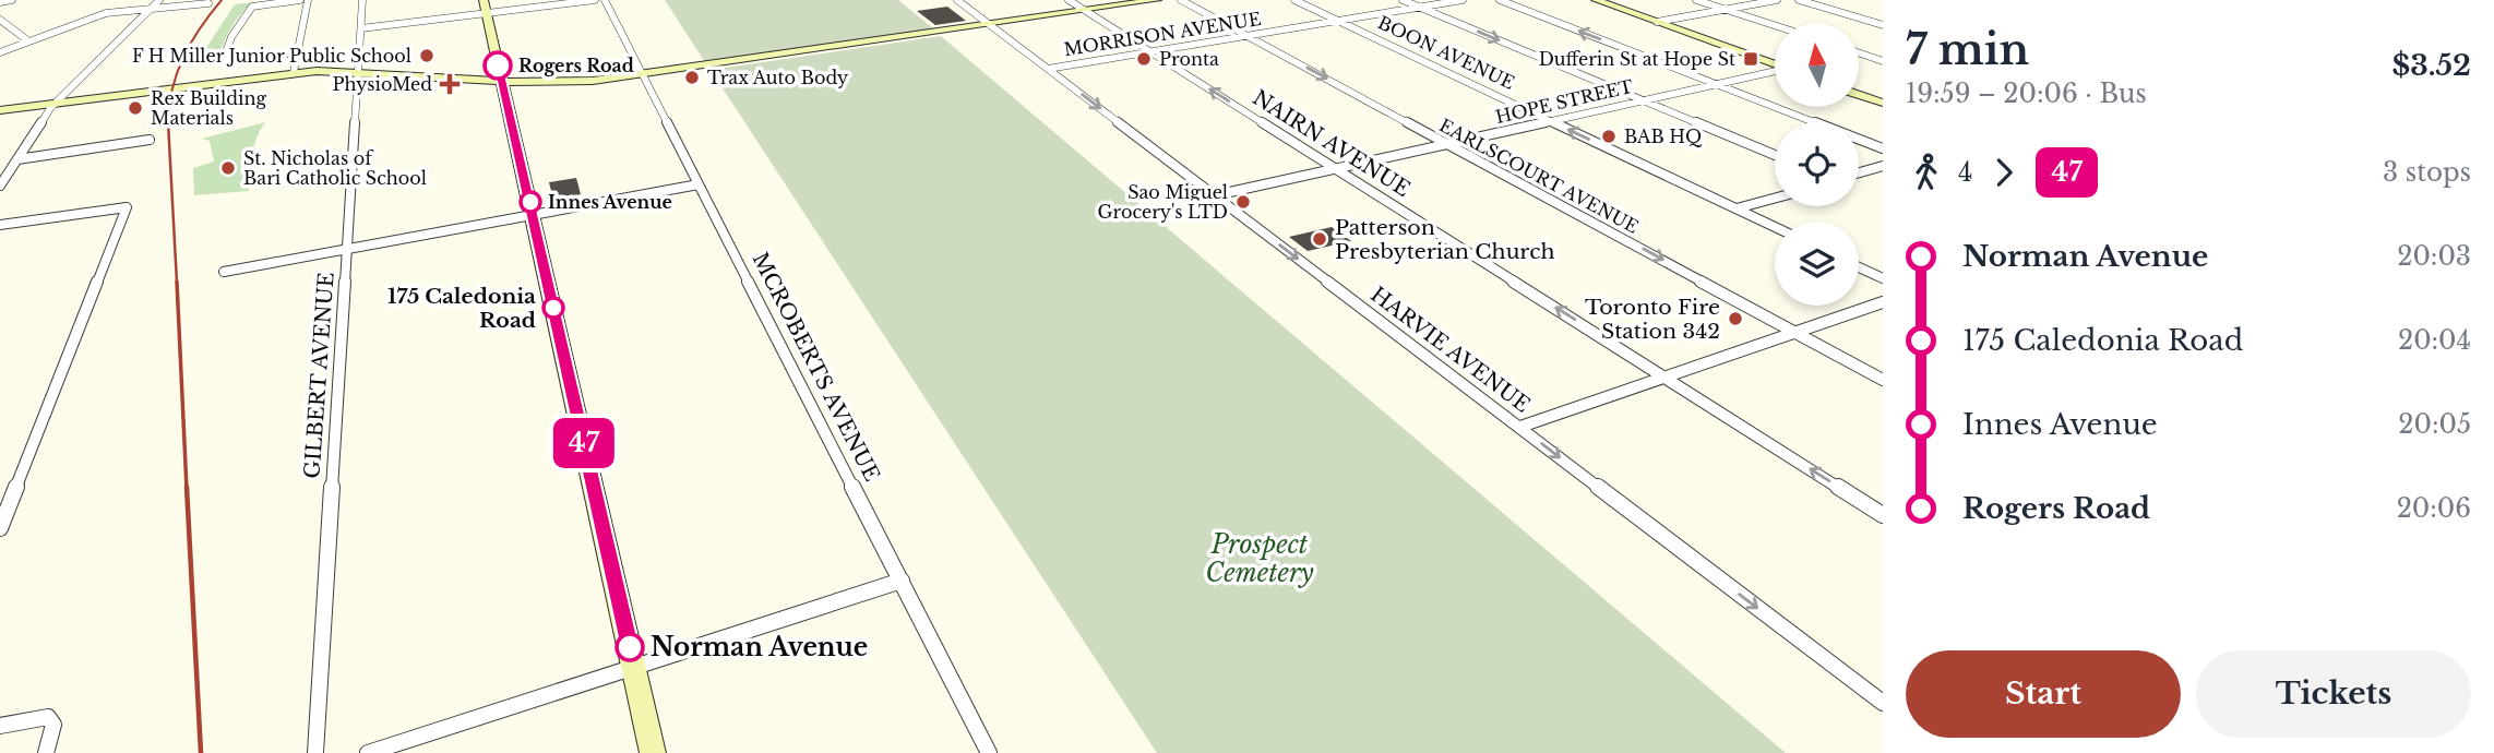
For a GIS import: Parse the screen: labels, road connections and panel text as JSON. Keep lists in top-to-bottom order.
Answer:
{
  "streets": {
    "street": [
      "MORRISON AVENUE",
      "BOON AVENUE",
      "HOPE STREET",
      "NAIRN AVENUE",
      "EARLSCOURT AVENUE",
      "HARVIE AVENUE",
      "MCROBERTS AVENUE",
      "GILBERT AVENUE"
    ]
  },
  "crossings": [
    ["MORRISON AVENUE", "BOON AVENUE"],
    ["MORRISON AVENUE", "NAIRN AVENUE"],
    ["MORRISON AVENUE", "EARLSCOURT AVENUE"],
    ["MORRISON AVENUE", "HARVIE AVENUE"],
    ["BOON AVENUE", "HOPE STREET"],
    ["HOPE STREET", "NAIRN AVENUE"],
    ["HOPE STREET", "EARLSCOURT AVENUE"],
    ["HOPE STREET", "HARVIE AVENUE"]
  ],
  "one_way": ["NAIRN AVENUE", "EARLSCOURT AVENUE", "HARVIE AVENUE"],
  "parks": ["Prospect Cemetery"],
  "places": {
    "other": [
      "F H Miller Junior Public School",
      "Pronta",
      "Rogers Road",
      "Trax Auto Body",
      "Rex Building Materials",
      "BAB HQ",
      "St. Nicholas of Bari Catholic School",
      "Innes Avenue",
      "Sao Miguel Grocery's LTD",
      "Patterson Presbyterian Church",
      "175 Caledonia Road",
      "Toronto Fire Station 342",
      "Norman Avenue"
    ],
    "transit": ["Dufferin St at Hope St"],
    "health": ["PhysioMed"]
  },
  "lines": ["bus line 47"],
  "north": "top",
  "page": {
    "on_map": "47",
    "heading": ["7 min", "19:59 – 20:06 · Bus", "$3.52"],
    "legs": ["4", "47", "3 stops"],
    "list": [
      {
        "name": "Norman Avenue",
        "value": "20:03"
      },
      {
        "name": "175 Caledonia Road",
        "value": "20:04"
      },
      {
        "name": "Innes Avenue",
        "value": "20:05"
      },
      {
        "name": "Rogers Road",
        "value": "20:06"
      }
    ],
    "buttons": ["Start", "Tickets"]
  }
}
